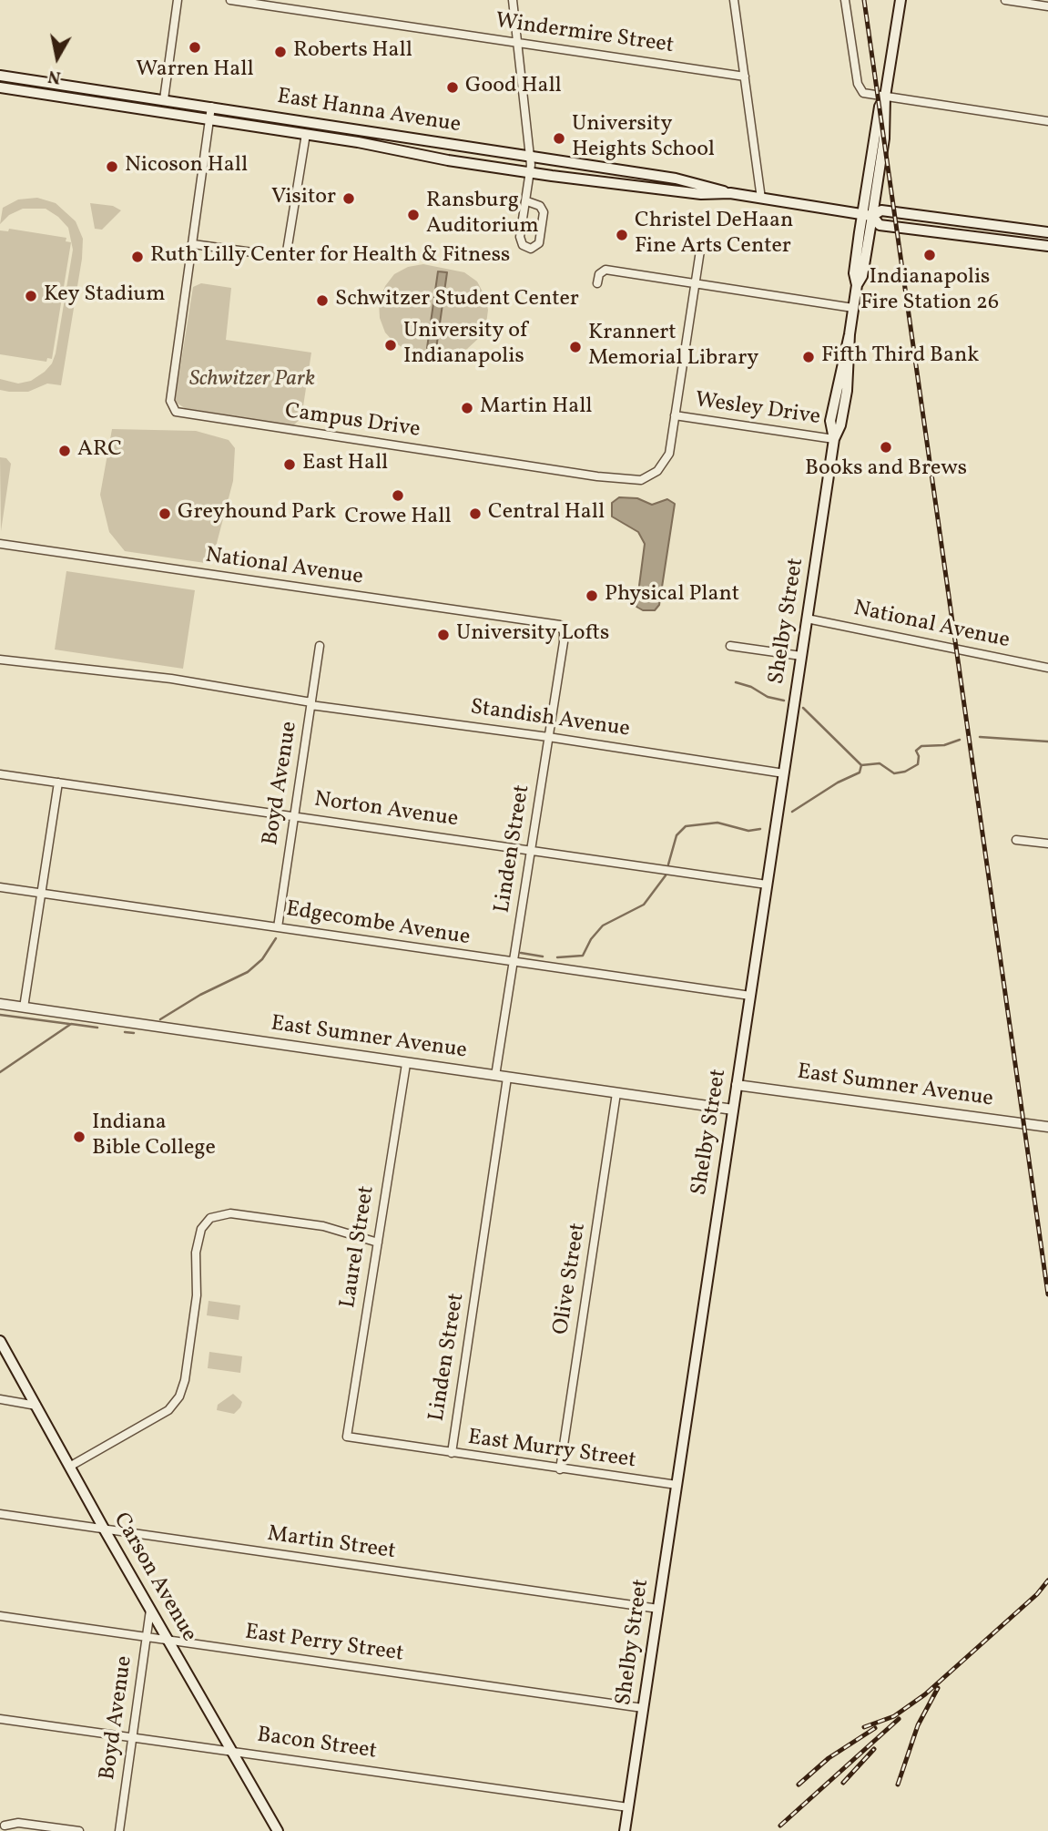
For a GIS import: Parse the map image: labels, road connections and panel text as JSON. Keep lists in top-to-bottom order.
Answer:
{
  "streets": {
    "main road": ["East Hanna Avenue", "Shelby Street", "Carson Avenue"],
    "street": [
      "Windermire Street",
      "Wesley Drive",
      "Campus Drive",
      "National Avenue",
      "Standish Avenue",
      "Boyd Avenue",
      "Norton Avenue",
      "Linden Street",
      "Edgecombe Avenue",
      "East Sumner Avenue",
      "Laurel Street",
      "Olive Street",
      "East Murry Street",
      "Martin Street",
      "East Perry Street",
      "Bacon Street"
    ]
  },
  "crossings": [
    ["East Hanna Avenue", "Campus Drive"],
    ["East Hanna Avenue", "Shelby Street"],
    ["Wesley Drive", "Campus Drive"],
    ["Wesley Drive", "Shelby Street"],
    ["National Avenue", "Shelby Street"],
    ["National Avenue", "Linden Street"],
    ["Shelby Street", "Standish Avenue"],
    ["Shelby Street", "Norton Avenue"],
    ["Shelby Street", "Edgecombe Avenue"],
    ["Shelby Street", "East Sumner Avenue"],
    ["Shelby Street", "East Murry Street"],
    ["Shelby Street", "Martin Street"],
    ["Shelby Street", "East Perry Street"],
    ["Shelby Street", "Bacon Street"],
    ["Standish Avenue", "Boyd Avenue"],
    ["Standish Avenue", "Linden Street"],
    ["Boyd Avenue", "Norton Avenue"],
    ["Boyd Avenue", "Edgecombe Avenue"],
    ["Boyd Avenue", "Carson Avenue"],
    ["Boyd Avenue", "East Perry Street"],
    ["Boyd Avenue", "Bacon Street"],
    ["Norton Avenue", "Linden Street"],
    ["Linden Street", "Edgecombe Avenue"],
    ["Linden Street", "East Sumner Avenue"],
    ["Linden Street", "East Murry Street"],
    ["East Sumner Avenue", "Laurel Street"],
    ["East Sumner Avenue", "Olive Street"],
    ["Laurel Street", "East Murry Street"],
    ["Olive Street", "East Murry Street"],
    ["Martin Street", "Carson Avenue"],
    ["Carson Avenue", "East Perry Street"],
    ["Carson Avenue", "Bacon Street"]
  ],
  "parks": ["Schwitzer Park"],
  "places": [
    "Warren Hall",
    "Roberts Hall",
    "Good Hall",
    "University Heights School",
    "Nicoson Hall",
    "Visitor",
    "Ransburg Auditorium",
    "Christel DeHaan Fine Arts Center",
    "Indianapolis Fire Station 26",
    "Ruth Lilly Center for Health & Fitness",
    "Key Stadium",
    "Schwitzer Student Center",
    "University of Indianapolis",
    "Krannert Memorial Library",
    "Fifth Third Bank",
    "Martin Hall",
    "Books and Brews",
    "ARC",
    "East Hall",
    "Crowe Hall",
    "Greyhound Park",
    "Central Hall",
    "Physical Plant",
    "University Lofts",
    "Indiana Bible College"
  ],
  "north": "bottom"
}
